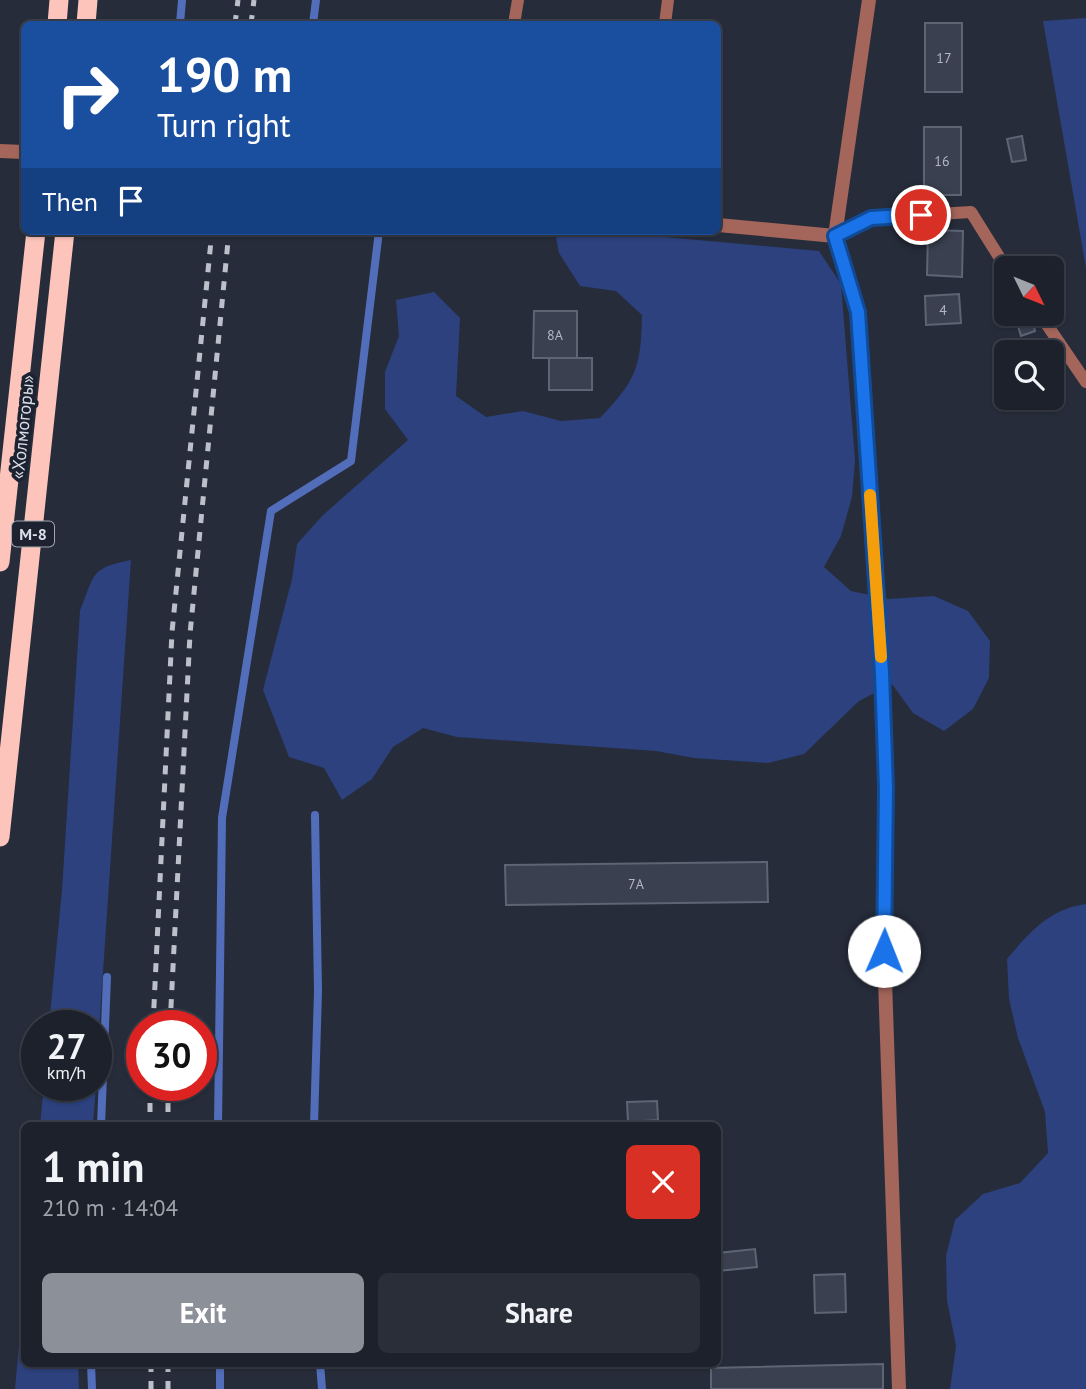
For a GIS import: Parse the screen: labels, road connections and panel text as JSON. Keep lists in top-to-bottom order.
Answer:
{
  "streets": {
    "highway": ["«Холмогоры»", "М-8"]
  },
  "house_numbers": [
    "17",
    "16",
    "4",
    "8А",
    "7А"
  ],
  "north": "bottom right",
  "page": {
    "turn": ["190 m", "Turn right"],
    "then": "Then",
    "speed": "27 km/h",
    "limit": "30",
    "heading": ["1 min", "210 m · 14:04"],
    "buttons": ["Exit", "Share"]
  }
}
